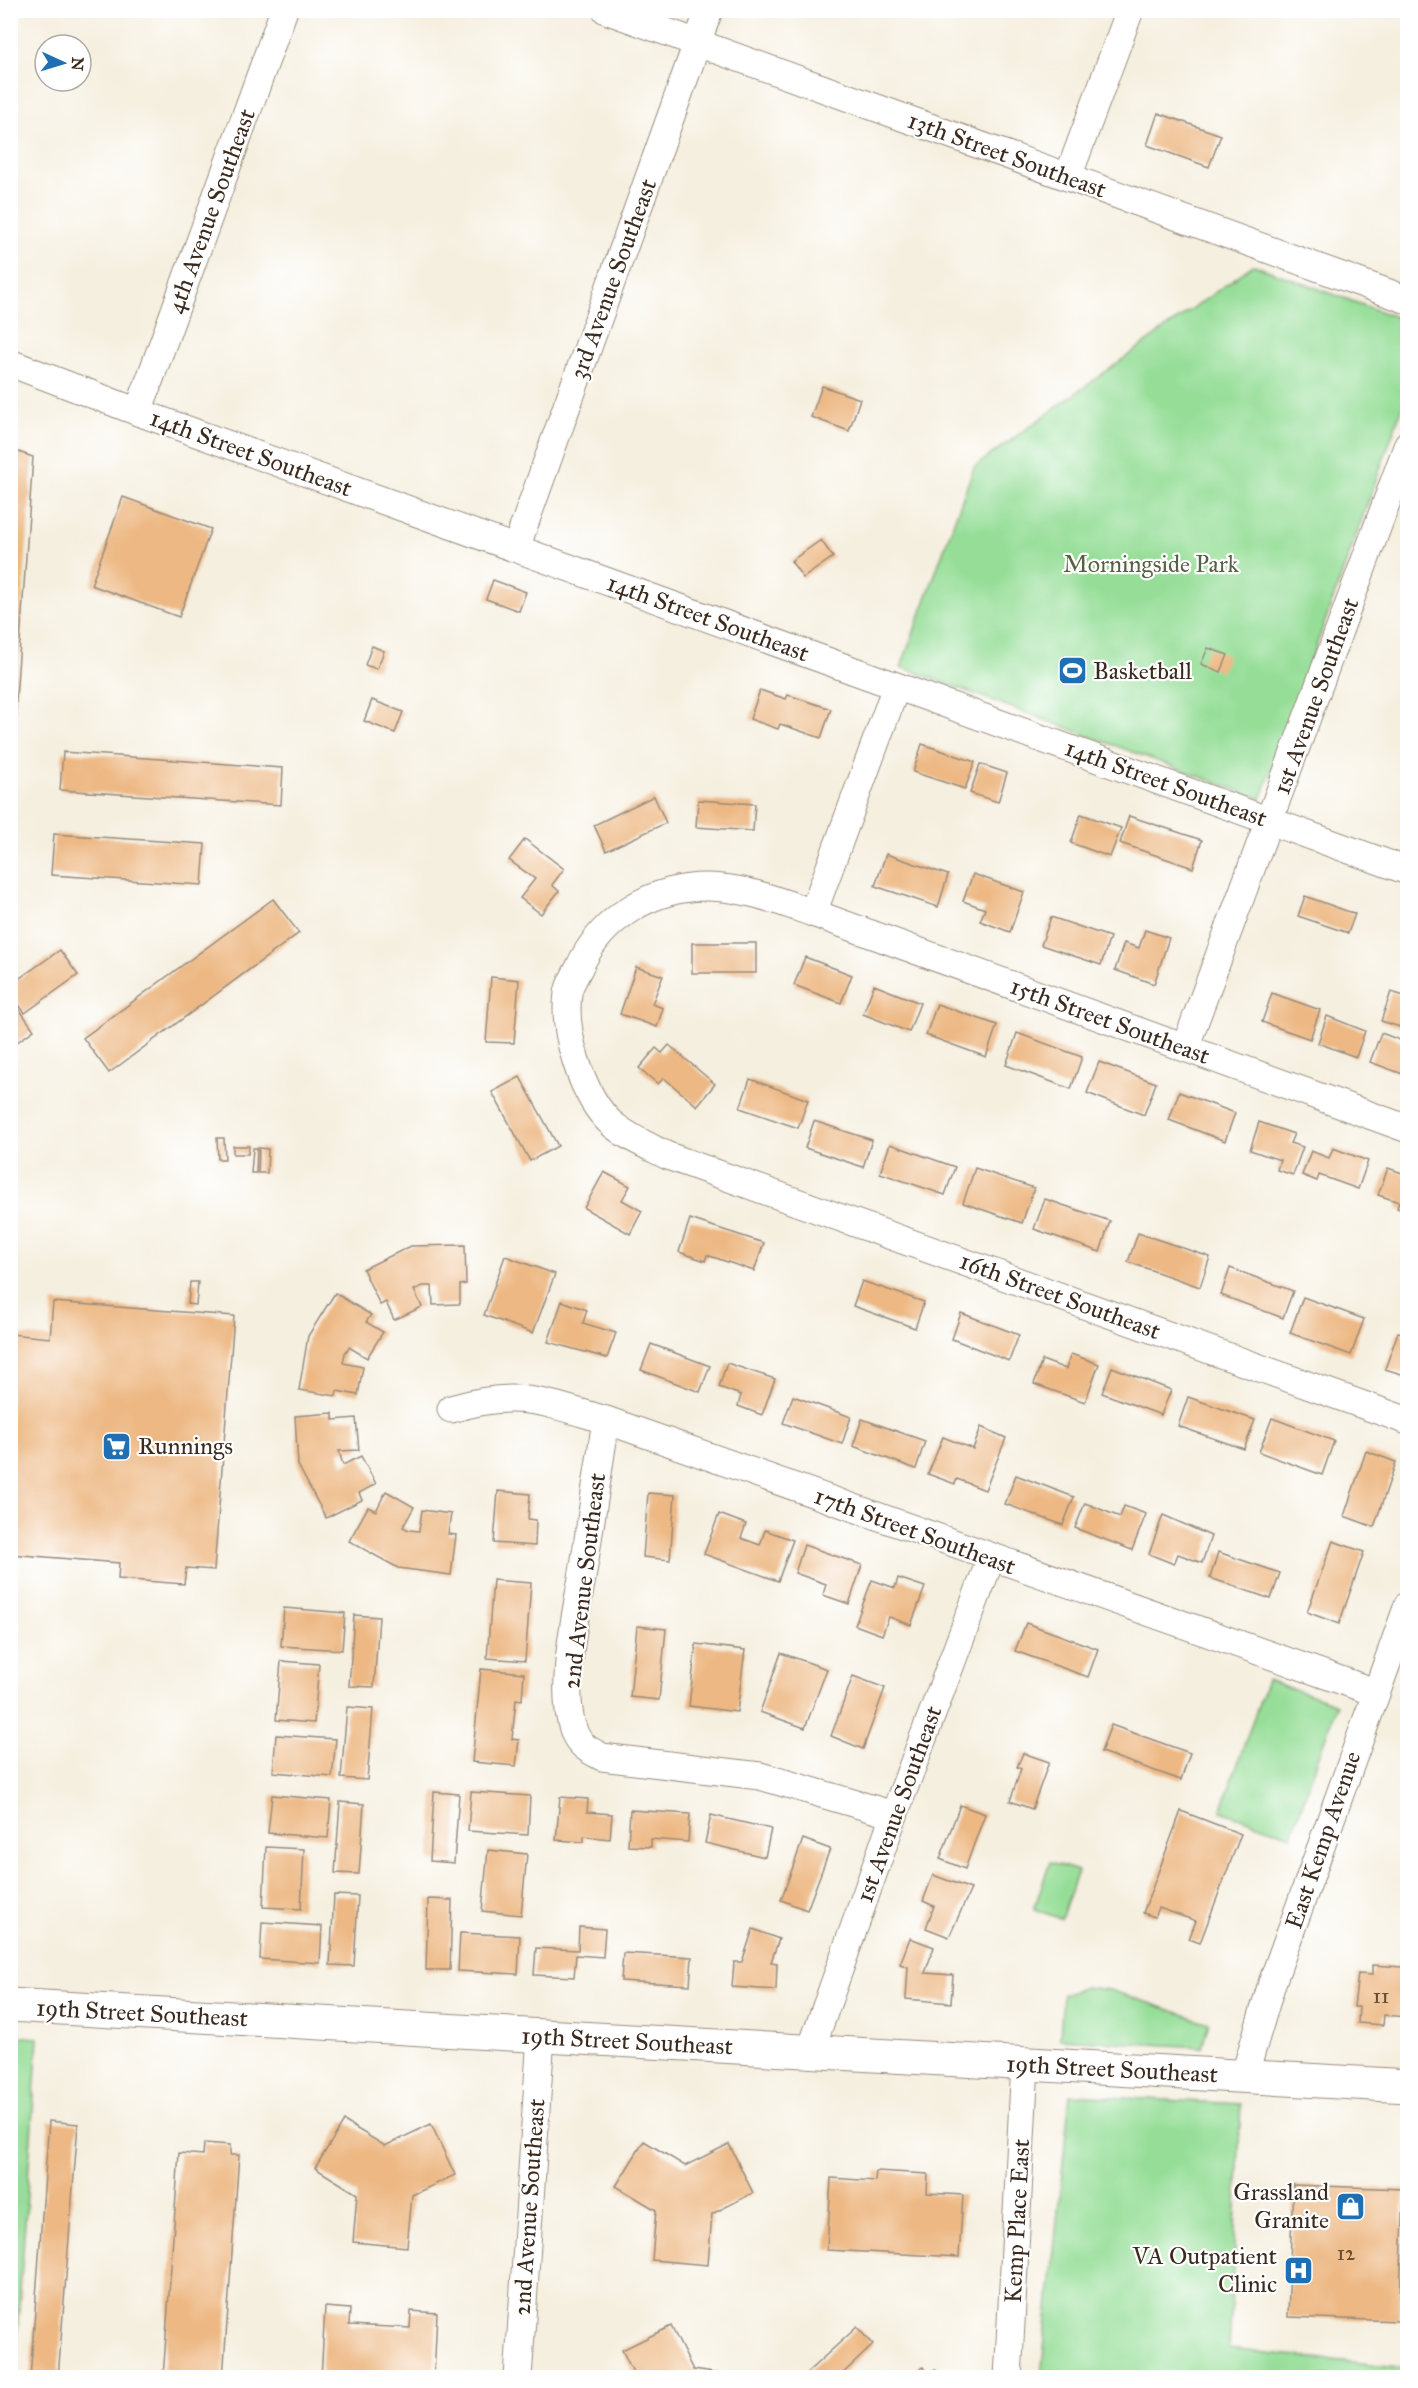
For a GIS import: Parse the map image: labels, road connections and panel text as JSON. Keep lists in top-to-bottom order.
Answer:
{
  "streets": {
    "main road": ["19th Street Southeast"],
    "street": [
      "13th Street Southeast",
      "4th Avenue Southeast",
      "3rd Avenue Southeast",
      "14th Street Southeast",
      "1st Avenue Southeast",
      "15th Street Southeast",
      "16th Street Southeast",
      "17th Street Southeast",
      "2nd Avenue Southeast",
      "East Kemp Avenue",
      "Kemp Place East"
    ]
  },
  "crossings": [
    ["13th Street Southeast", "3rd Avenue Southeast"],
    ["4th Avenue Southeast", "14th Street Southeast"],
    ["3rd Avenue Southeast", "14th Street Southeast"],
    ["14th Street Southeast", "1st Avenue Southeast"],
    ["1st Avenue Southeast", "15th Street Southeast"],
    ["1st Avenue Southeast", "17th Street Southeast"],
    ["1st Avenue Southeast", "2nd Avenue Southeast"],
    ["1st Avenue Southeast", "19th Street Southeast"],
    ["15th Street Southeast", "16th Street Southeast"],
    ["17th Street Southeast", "2nd Avenue Southeast"],
    ["17th Street Southeast", "East Kemp Avenue"],
    ["2nd Avenue Southeast", "19th Street Southeast"],
    ["East Kemp Avenue", "19th Street Southeast"],
    ["19th Street Southeast", "Kemp Place East"]
  ],
  "parks": ["Morningside Park"],
  "places": {
    "sports": ["Basketball"],
    "supermarket": ["Runnings"],
    "shop": ["Grassland Granite"],
    "hospital": ["VA Outpatient Clinic"]
  },
  "house_numbers": ["11", "12"],
  "north": "right"
}
